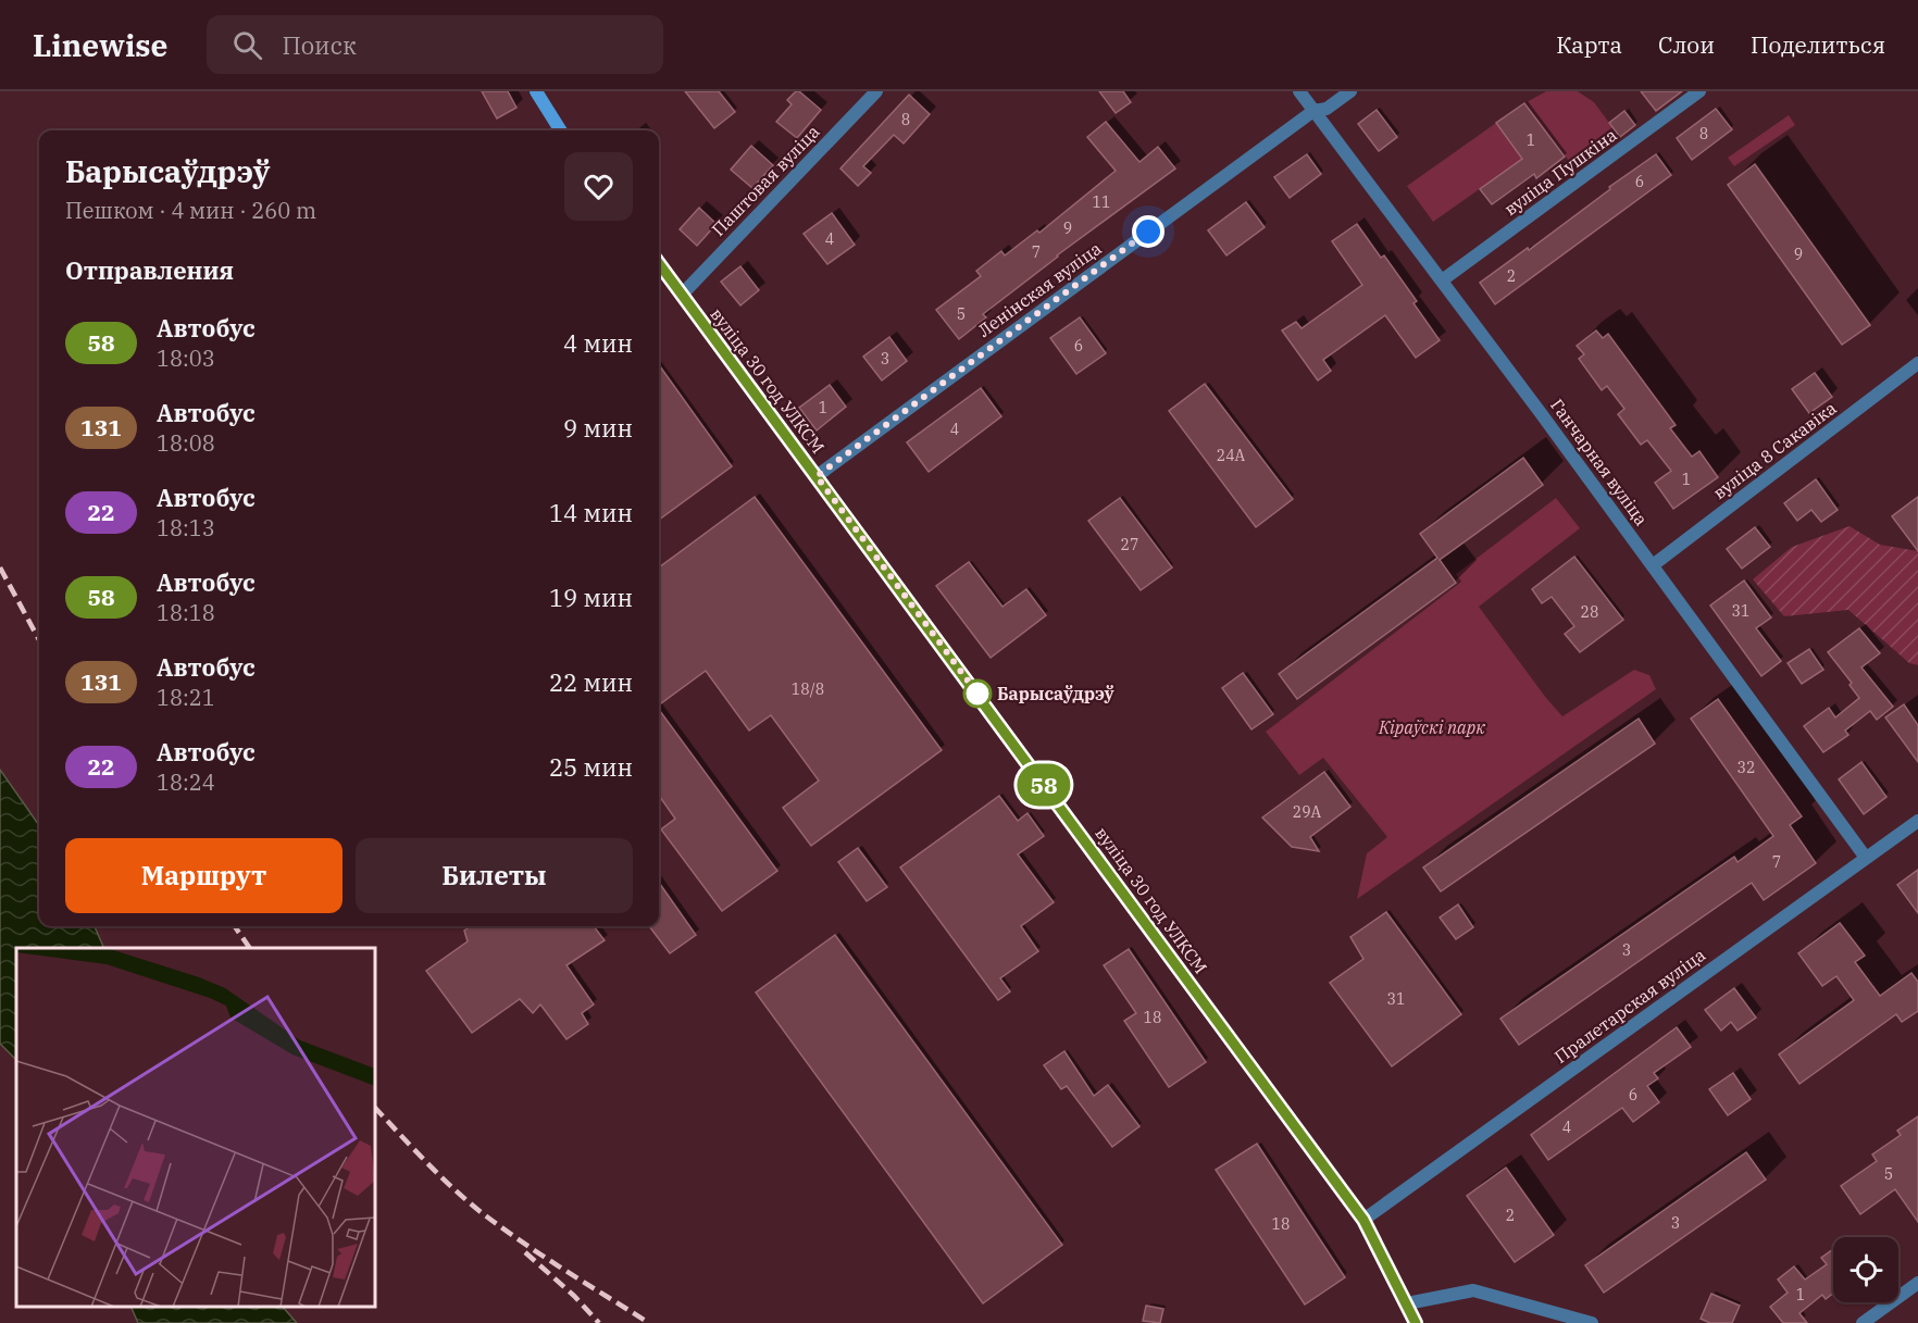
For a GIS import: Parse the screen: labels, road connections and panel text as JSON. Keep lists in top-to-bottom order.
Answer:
{
  "streets": {
    "main road": ["вуліца 30 год УЛКСМ"],
    "street": [
      "вуліца Пушкіна",
      "Паштовая вуліца",
      "Ленінская вуліца",
      "вуліца 8 Сакавіка",
      "Ганчарная вуліца",
      "Пралетарская вуліца"
    ]
  },
  "crossings": [
    ["вуліца Пушкіна", "Ганчарная вуліца"],
    ["Паштовая вуліца", "вуліца 30 год УЛКСМ"],
    ["Ленінская вуліца", "вуліца 30 год УЛКСМ"],
    ["Ленінская вуліца", "Ганчарная вуліца"],
    ["вуліца 30 год УЛКСМ", "Пралетарская вуліца"],
    ["вуліца 8 Сакавіка", "Ганчарная вуліца"],
    ["Ганчарная вуліца", "Пралетарская вуліца"]
  ],
  "parks": ["Кіраўскі парк"],
  "places": ["Барысаўдрэў"],
  "lines": ["bus line 58"],
  "house_numbers": [
    "8",
    "8",
    "1",
    "6",
    "11",
    "9",
    "4",
    "7",
    "9",
    "2",
    "5",
    "6",
    "3",
    "1",
    "4",
    "24А",
    "1",
    "27",
    "31",
    "28",
    "18/8",
    "32",
    "29А",
    "7",
    "3",
    "31",
    "18",
    "6",
    "4",
    "5",
    "2",
    "3",
    "18",
    "1"
  ],
  "page": {
    "header": "Linewise",
    "search": "Поиск",
    "nav": ["Карта", "Слои", "Поделиться"],
    "on_map": "58",
    "heading": [
      ["Барысаўдрэў", "Пешком · 4 мин · 260 m"],
      "Отправления"
    ],
    "list": [
      {
        "mark": "58",
        "name": "Автобус",
        "note": "18:03",
        "value": "4 мин"
      },
      {
        "mark": "131",
        "name": "Автобус",
        "note": "18:08",
        "value": "9 мин"
      },
      {
        "mark": "22",
        "name": "Автобус",
        "note": "18:13",
        "value": "14 мин"
      },
      {
        "mark": "58",
        "name": "Автобус",
        "note": "18:18",
        "value": "19 мин"
      },
      {
        "mark": "131",
        "name": "Автобус",
        "note": "18:21",
        "value": "22 мин"
      },
      {
        "mark": "22",
        "name": "Автобус",
        "note": "18:24",
        "value": "25 мин"
      }
    ],
    "buttons": ["Маршрут", "Билеты"]
  }
}
